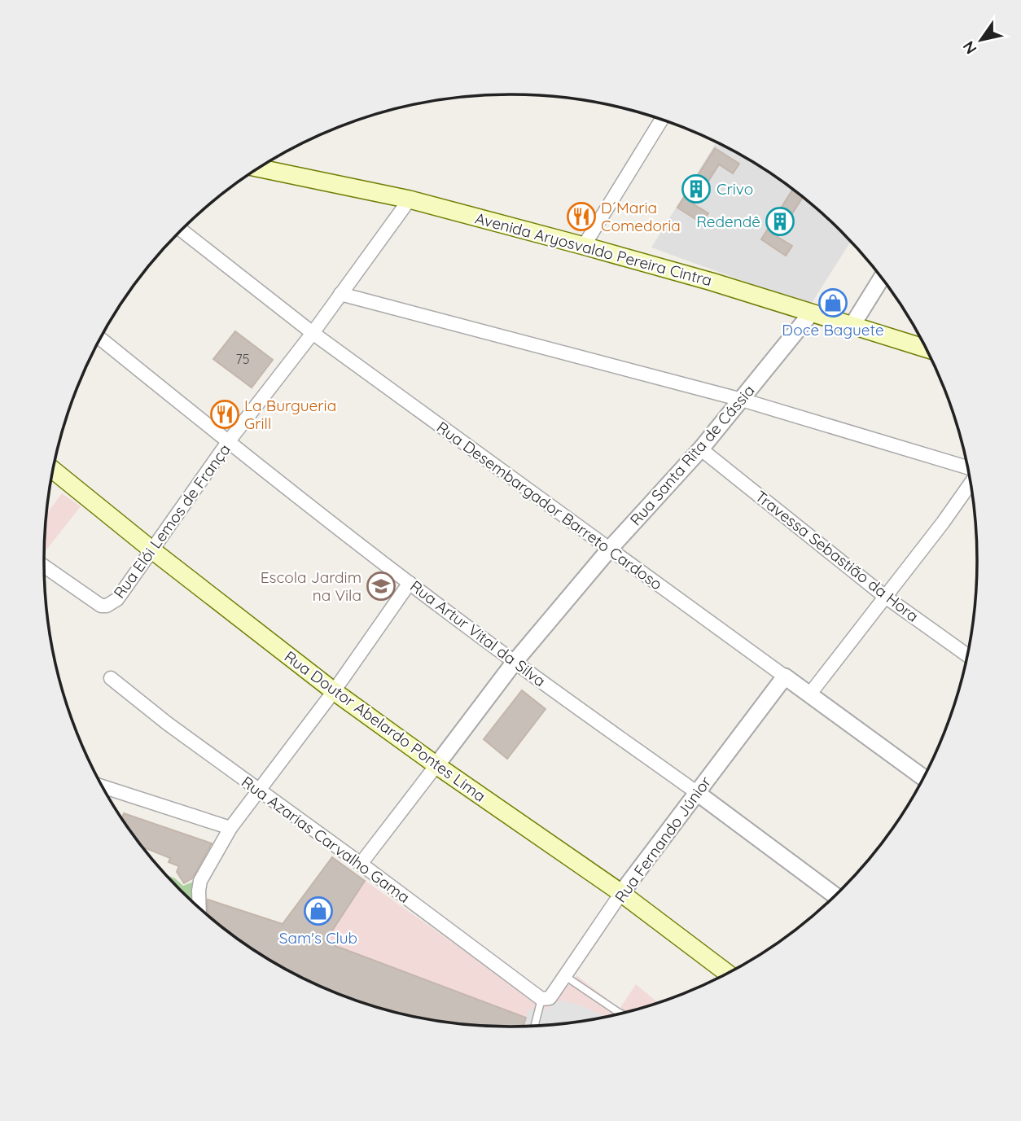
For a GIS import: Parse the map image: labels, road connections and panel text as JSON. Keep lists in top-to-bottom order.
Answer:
{
  "streets": {
    "main road": ["Avenida Aryosvaldo Pereira Cintra", "Rua Doutor Abelardo Pontes Lima"],
    "street": [
      "Rua Santa Rita de Cássia",
      "Rua Desembargador Barreto Cardoso",
      "Rua Elói Lemos de França",
      "Travessa Sebastião da Hora",
      "Rua Artur Vital da Silva",
      "Rua Azarias Carvalho Gama",
      "Rua Fernando Júnior"
    ]
  },
  "crossings": [
    ["Avenida Aryosvaldo Pereira Cintra", "Rua Santa Rita de Cássia"],
    ["Avenida Aryosvaldo Pereira Cintra", "Rua Elói Lemos de França"],
    ["Rua Santa Rita de Cássia", "Rua Desembargador Barreto Cardoso"],
    ["Rua Santa Rita de Cássia", "Travessa Sebastião da Hora"],
    ["Rua Santa Rita de Cássia", "Rua Artur Vital da Silva"],
    ["Rua Santa Rita de Cássia", "Rua Doutor Abelardo Pontes Lima"],
    ["Rua Santa Rita de Cássia", "Rua Azarias Carvalho Gama"],
    ["Rua Desembargador Barreto Cardoso", "Rua Elói Lemos de França"],
    ["Rua Desembargador Barreto Cardoso", "Rua Fernando Júnior"],
    ["Rua Elói Lemos de França", "Rua Artur Vital da Silva"],
    ["Rua Elói Lemos de França", "Rua Doutor Abelardo Pontes Lima"],
    ["Rua Artur Vital da Silva", "Rua Fernando Júnior"],
    ["Rua Doutor Abelardo Pontes Lima", "Rua Fernando Júnior"],
    ["Rua Azarias Carvalho Gama", "Rua Fernando Júnior"]
  ],
  "places": {
    "building": ["Crivo", "Redendê"],
    "restaurant": ["D´Maria Comedoria", "La Burgueria Grill"],
    "shop": ["Doce Baguete", "Sam's Club"],
    "school or university": ["Escola Jardim na Vila"]
  },
  "house_numbers": ["75"],
  "north": "bottom left"
}
